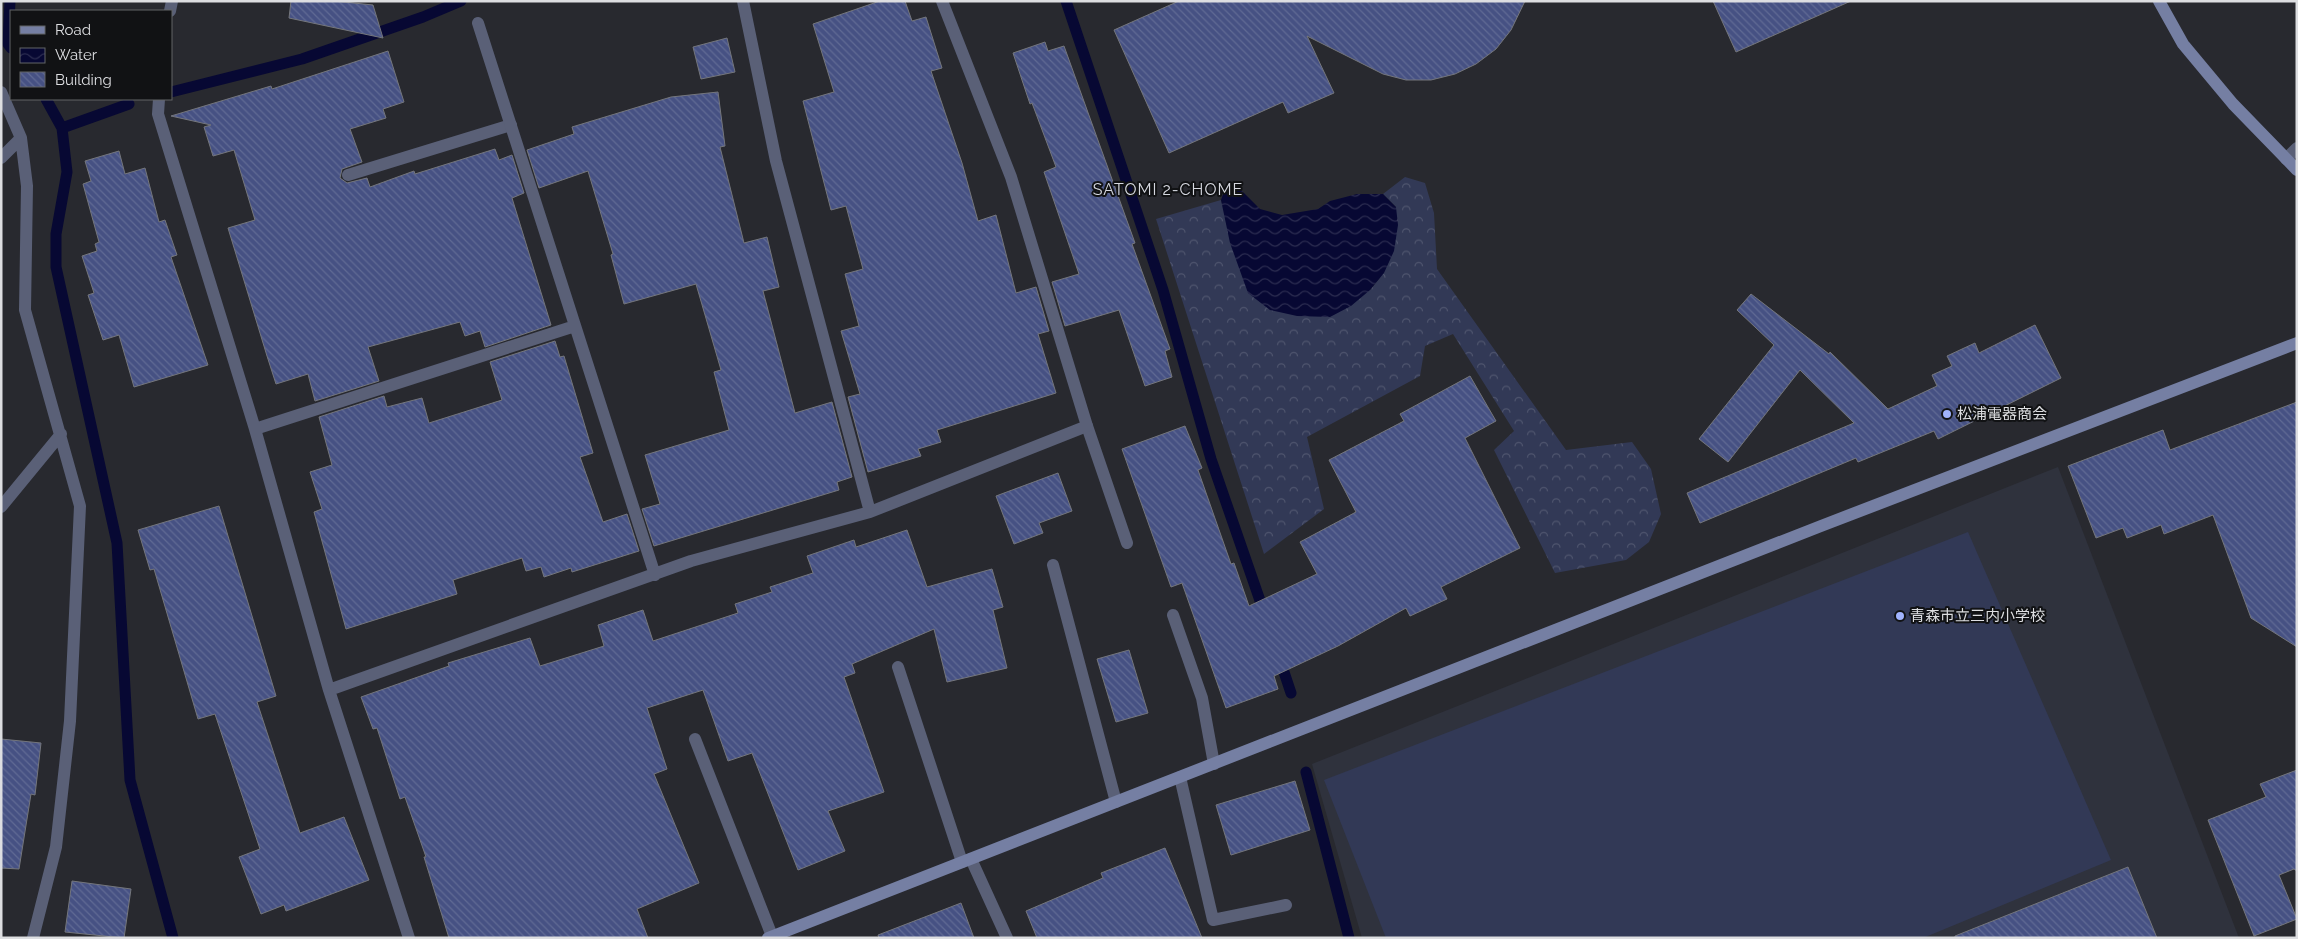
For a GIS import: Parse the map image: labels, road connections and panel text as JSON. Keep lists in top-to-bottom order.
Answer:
{
  "districts": ["SATOMI 2-CHOME"],
  "places": ["松浦電器商会", "青森市立三内小学校"],
  "legend": ["Road", "Water", "Building"]
}
